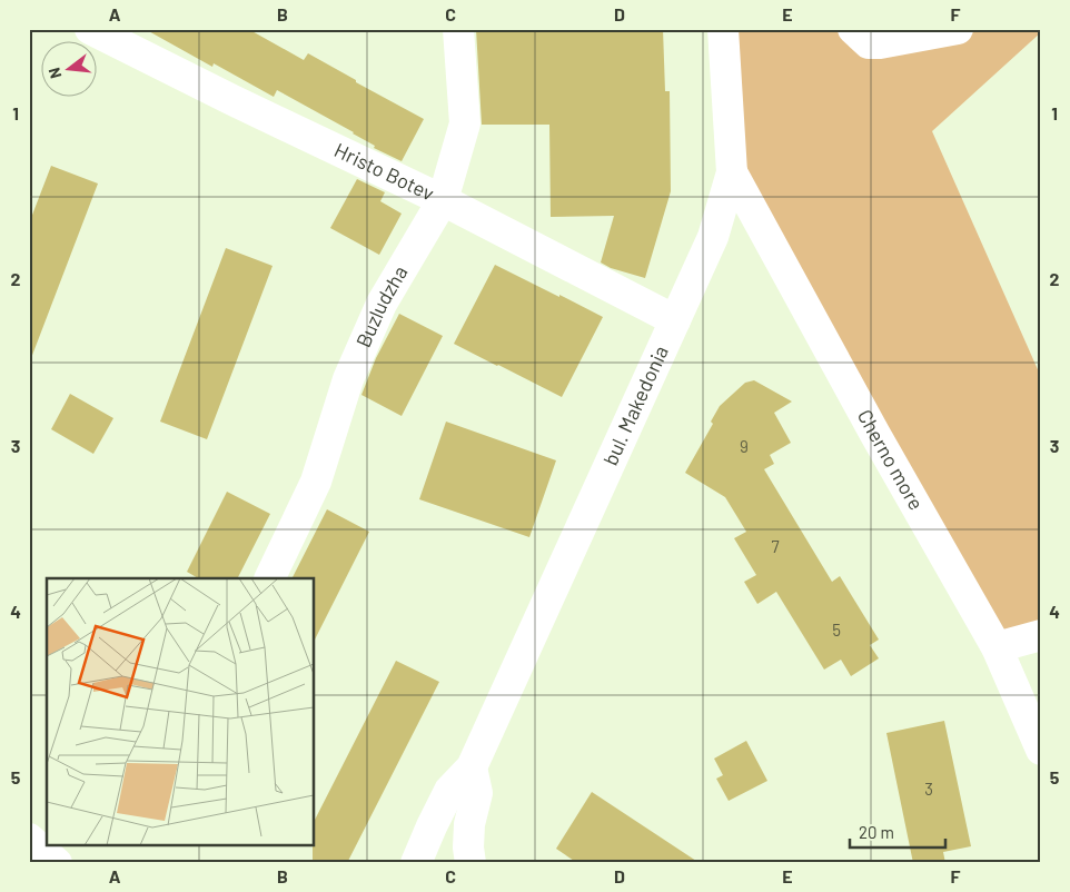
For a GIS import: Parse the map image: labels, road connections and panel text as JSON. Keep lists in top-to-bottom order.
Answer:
{
  "streets": {
    "street": [
      "Hristo Botev",
      "Buzludzha",
      "bul. Makedonia",
      "Cherno more"
    ]
  },
  "crossings": [
    ["Hristo Botev", "Buzludzha"],
    ["Hristo Botev", "bul. Makedonia"],
    ["bul. Makedonia", "Cherno more"]
  ],
  "house_numbers": [
    "9",
    "7",
    "5",
    "3"
  ],
  "scale_bar": "20 m",
  "north": "left",
  "grid": {
    "columns": [
      "A",
      "B",
      "C",
      "D",
      "E",
      "F"
    ],
    "rows": [
      "1",
      "2",
      "3",
      "4",
      "5"
    ]
  }
}
